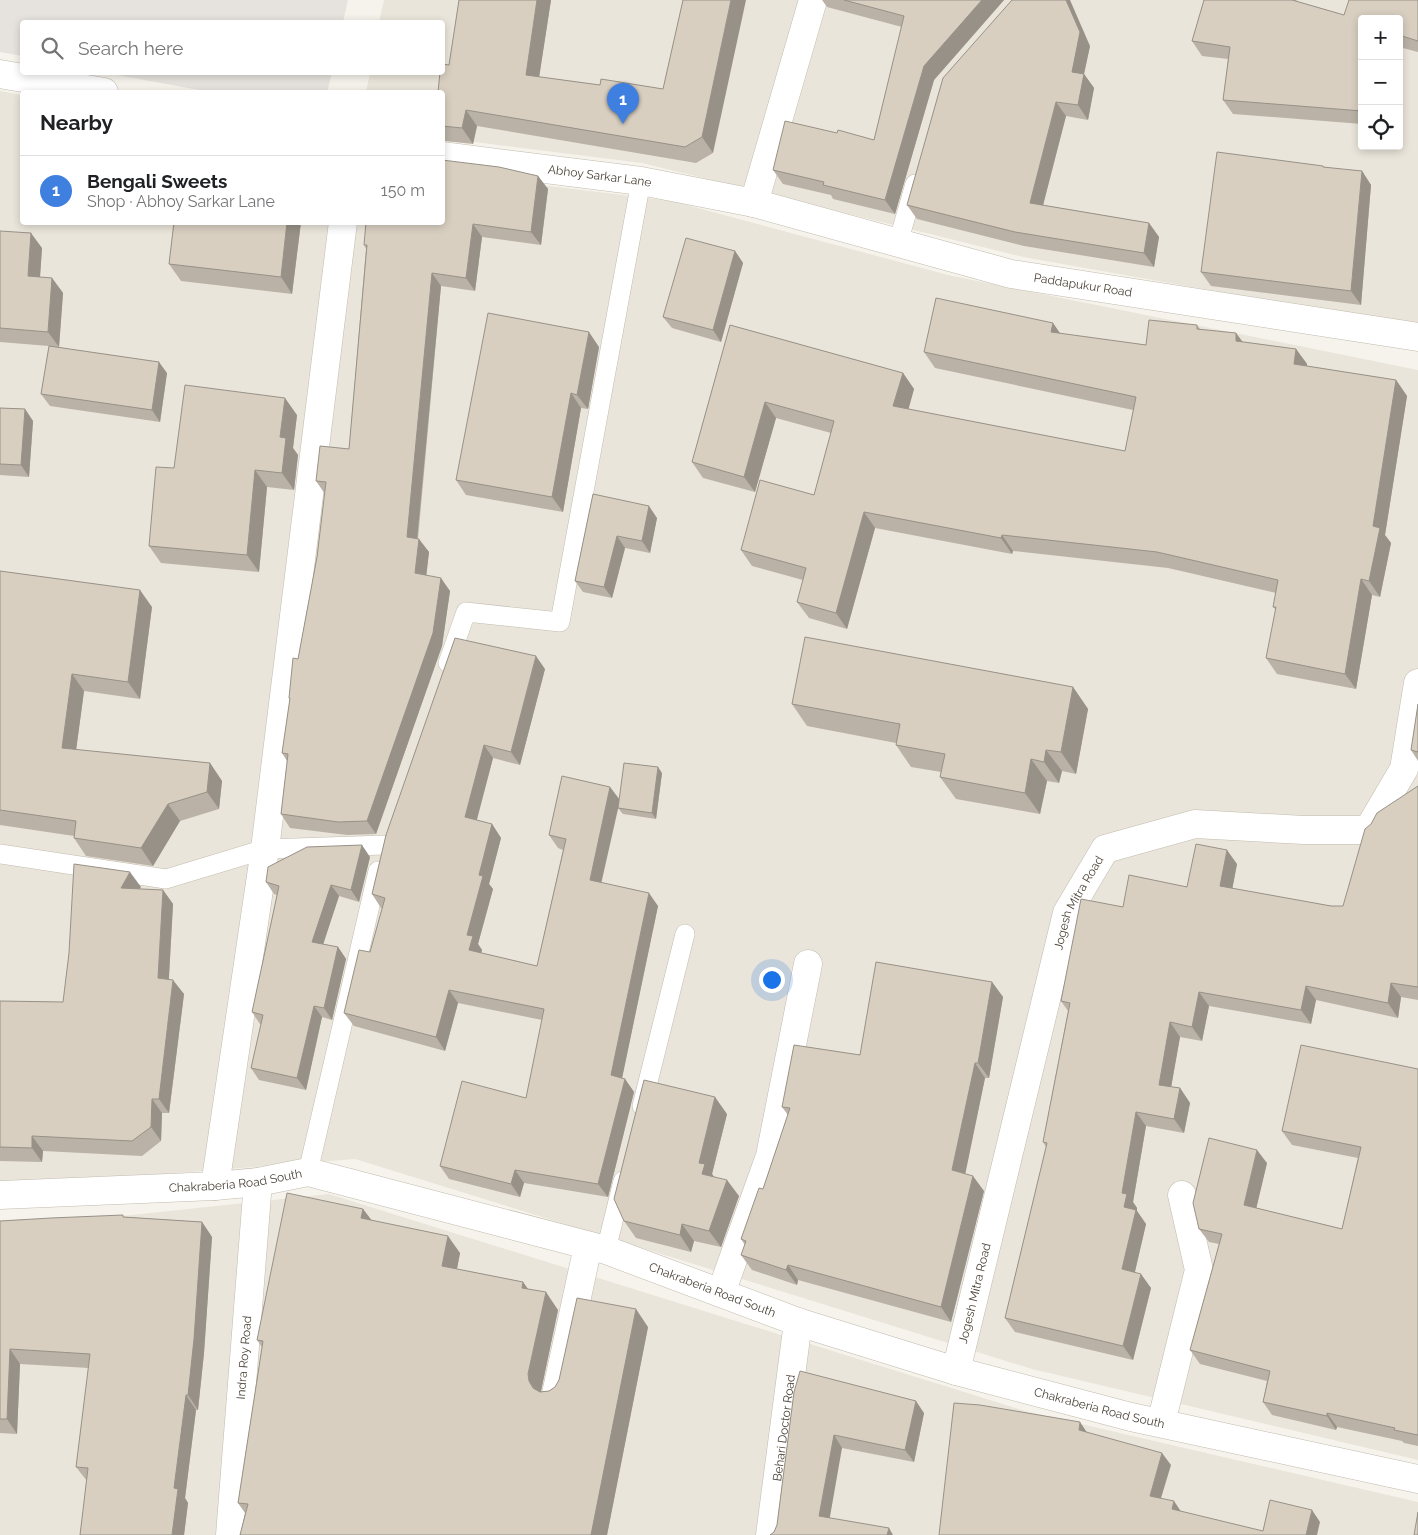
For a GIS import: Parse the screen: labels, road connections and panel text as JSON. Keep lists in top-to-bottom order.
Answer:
{
  "streets": {
    "street": [
      "Abhoy Sarkar Lane",
      "Paddapukur Road",
      "Jogesh Mitra Road",
      "Chakraberia Road South",
      "Indra Roy Road",
      "Behari Doctor Road"
    ]
  },
  "crossings": [
    ["Abhoy Sarkar Lane", "Paddapukur Road"],
    ["Jogesh Mitra Road", "Chakraberia Road South"],
    ["Chakraberia Road South", "Indra Roy Road"],
    ["Chakraberia Road South", "Behari Doctor Road"]
  ],
  "page": {
    "map_buttons": ["+", "−"],
    "search": "Search here",
    "pins": "1",
    "heading": "Nearby",
    "list": [
      {
        "mark": "1",
        "name": "Bengali Sweets",
        "note": "Shop · Abhoy Sarkar Lane",
        "value": "150 m"
      }
    ]
  }
}
